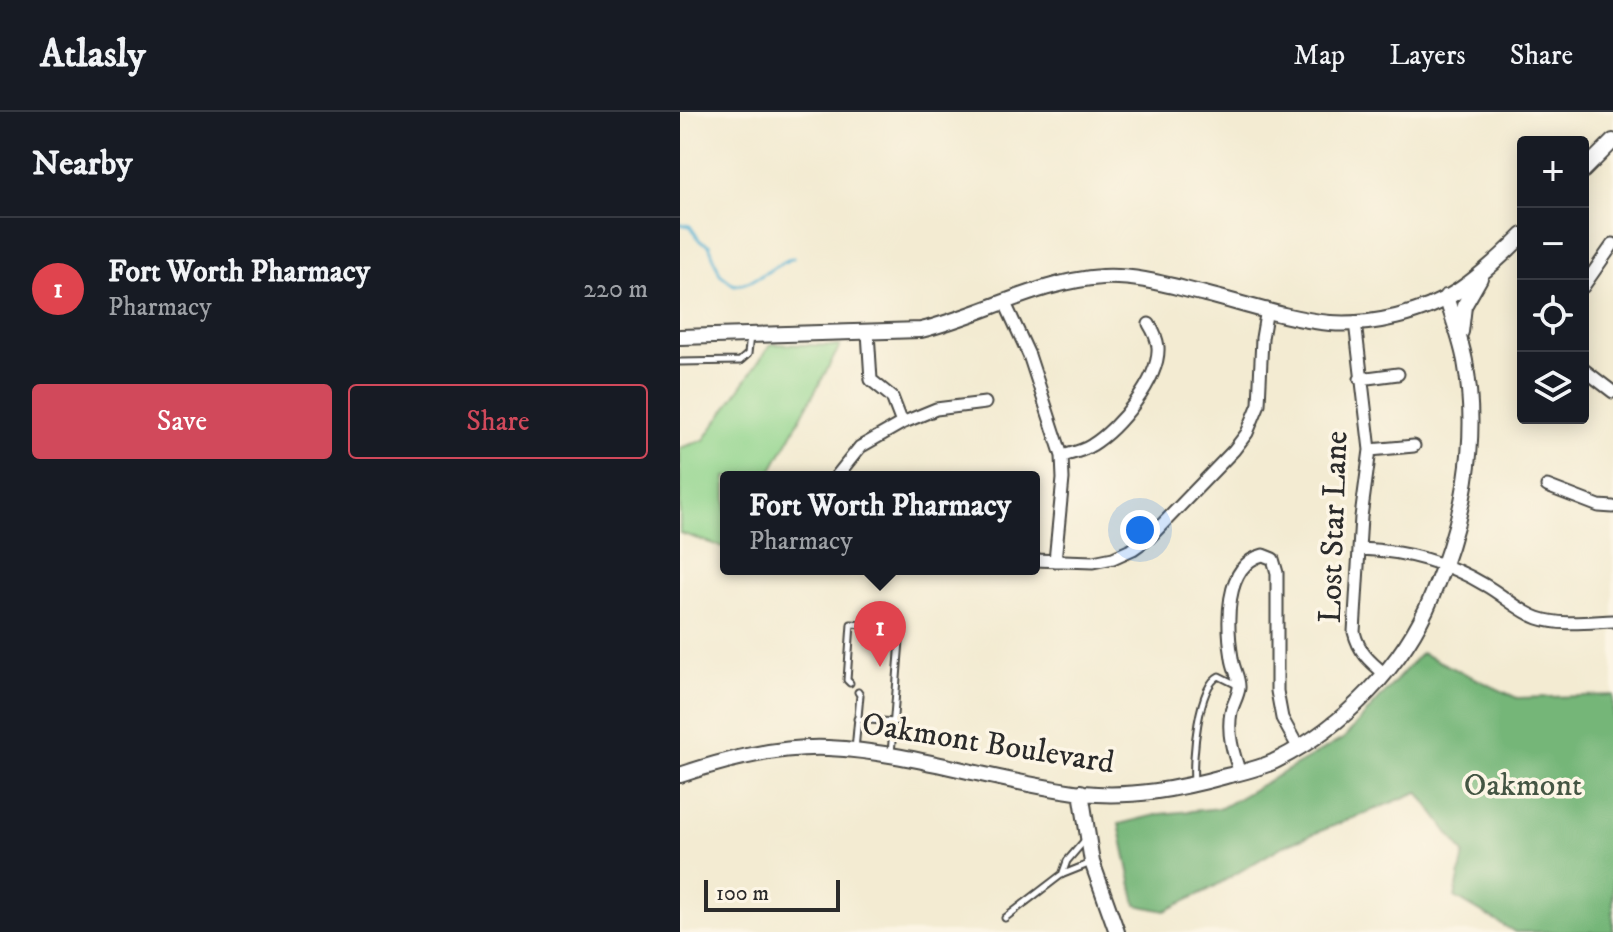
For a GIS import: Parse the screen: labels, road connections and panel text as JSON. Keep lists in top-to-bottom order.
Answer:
{
  "streets": {
    "street": ["Lost Star Lane", "Oakmont Boulevard"]
  },
  "crossings": [
    ["Lost Star Lane", "Oakmont Boulevard"]
  ],
  "parks": ["Oakmont"],
  "scale_bar": "100 m",
  "page": {
    "header": "Atlasly",
    "nav": ["Map", "Layers", "Share"],
    "heading": "Nearby",
    "map_buttons": ["+", "−"],
    "list": [
      {
        "mark": "1",
        "name": "Fort Worth Pharmacy",
        "note": "Pharmacy",
        "value": "220 m"
      }
    ],
    "buttons": ["Save", "Share"],
    "popup": ["Fort Worth Pharmacy", "Pharmacy"],
    "pins": "1",
    "scale": "100 m"
  }
}
